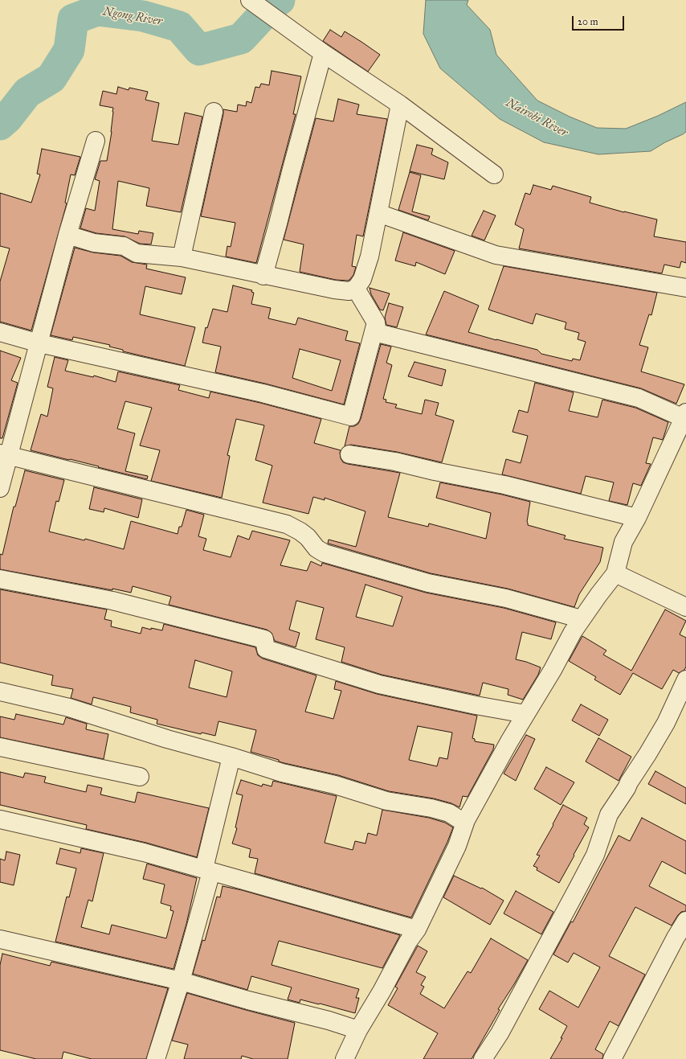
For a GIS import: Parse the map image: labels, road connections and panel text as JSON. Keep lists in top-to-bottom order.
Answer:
{
  "water": ["Ngong River", "Nairobi River"],
  "scale_bar": "20 m"
}
